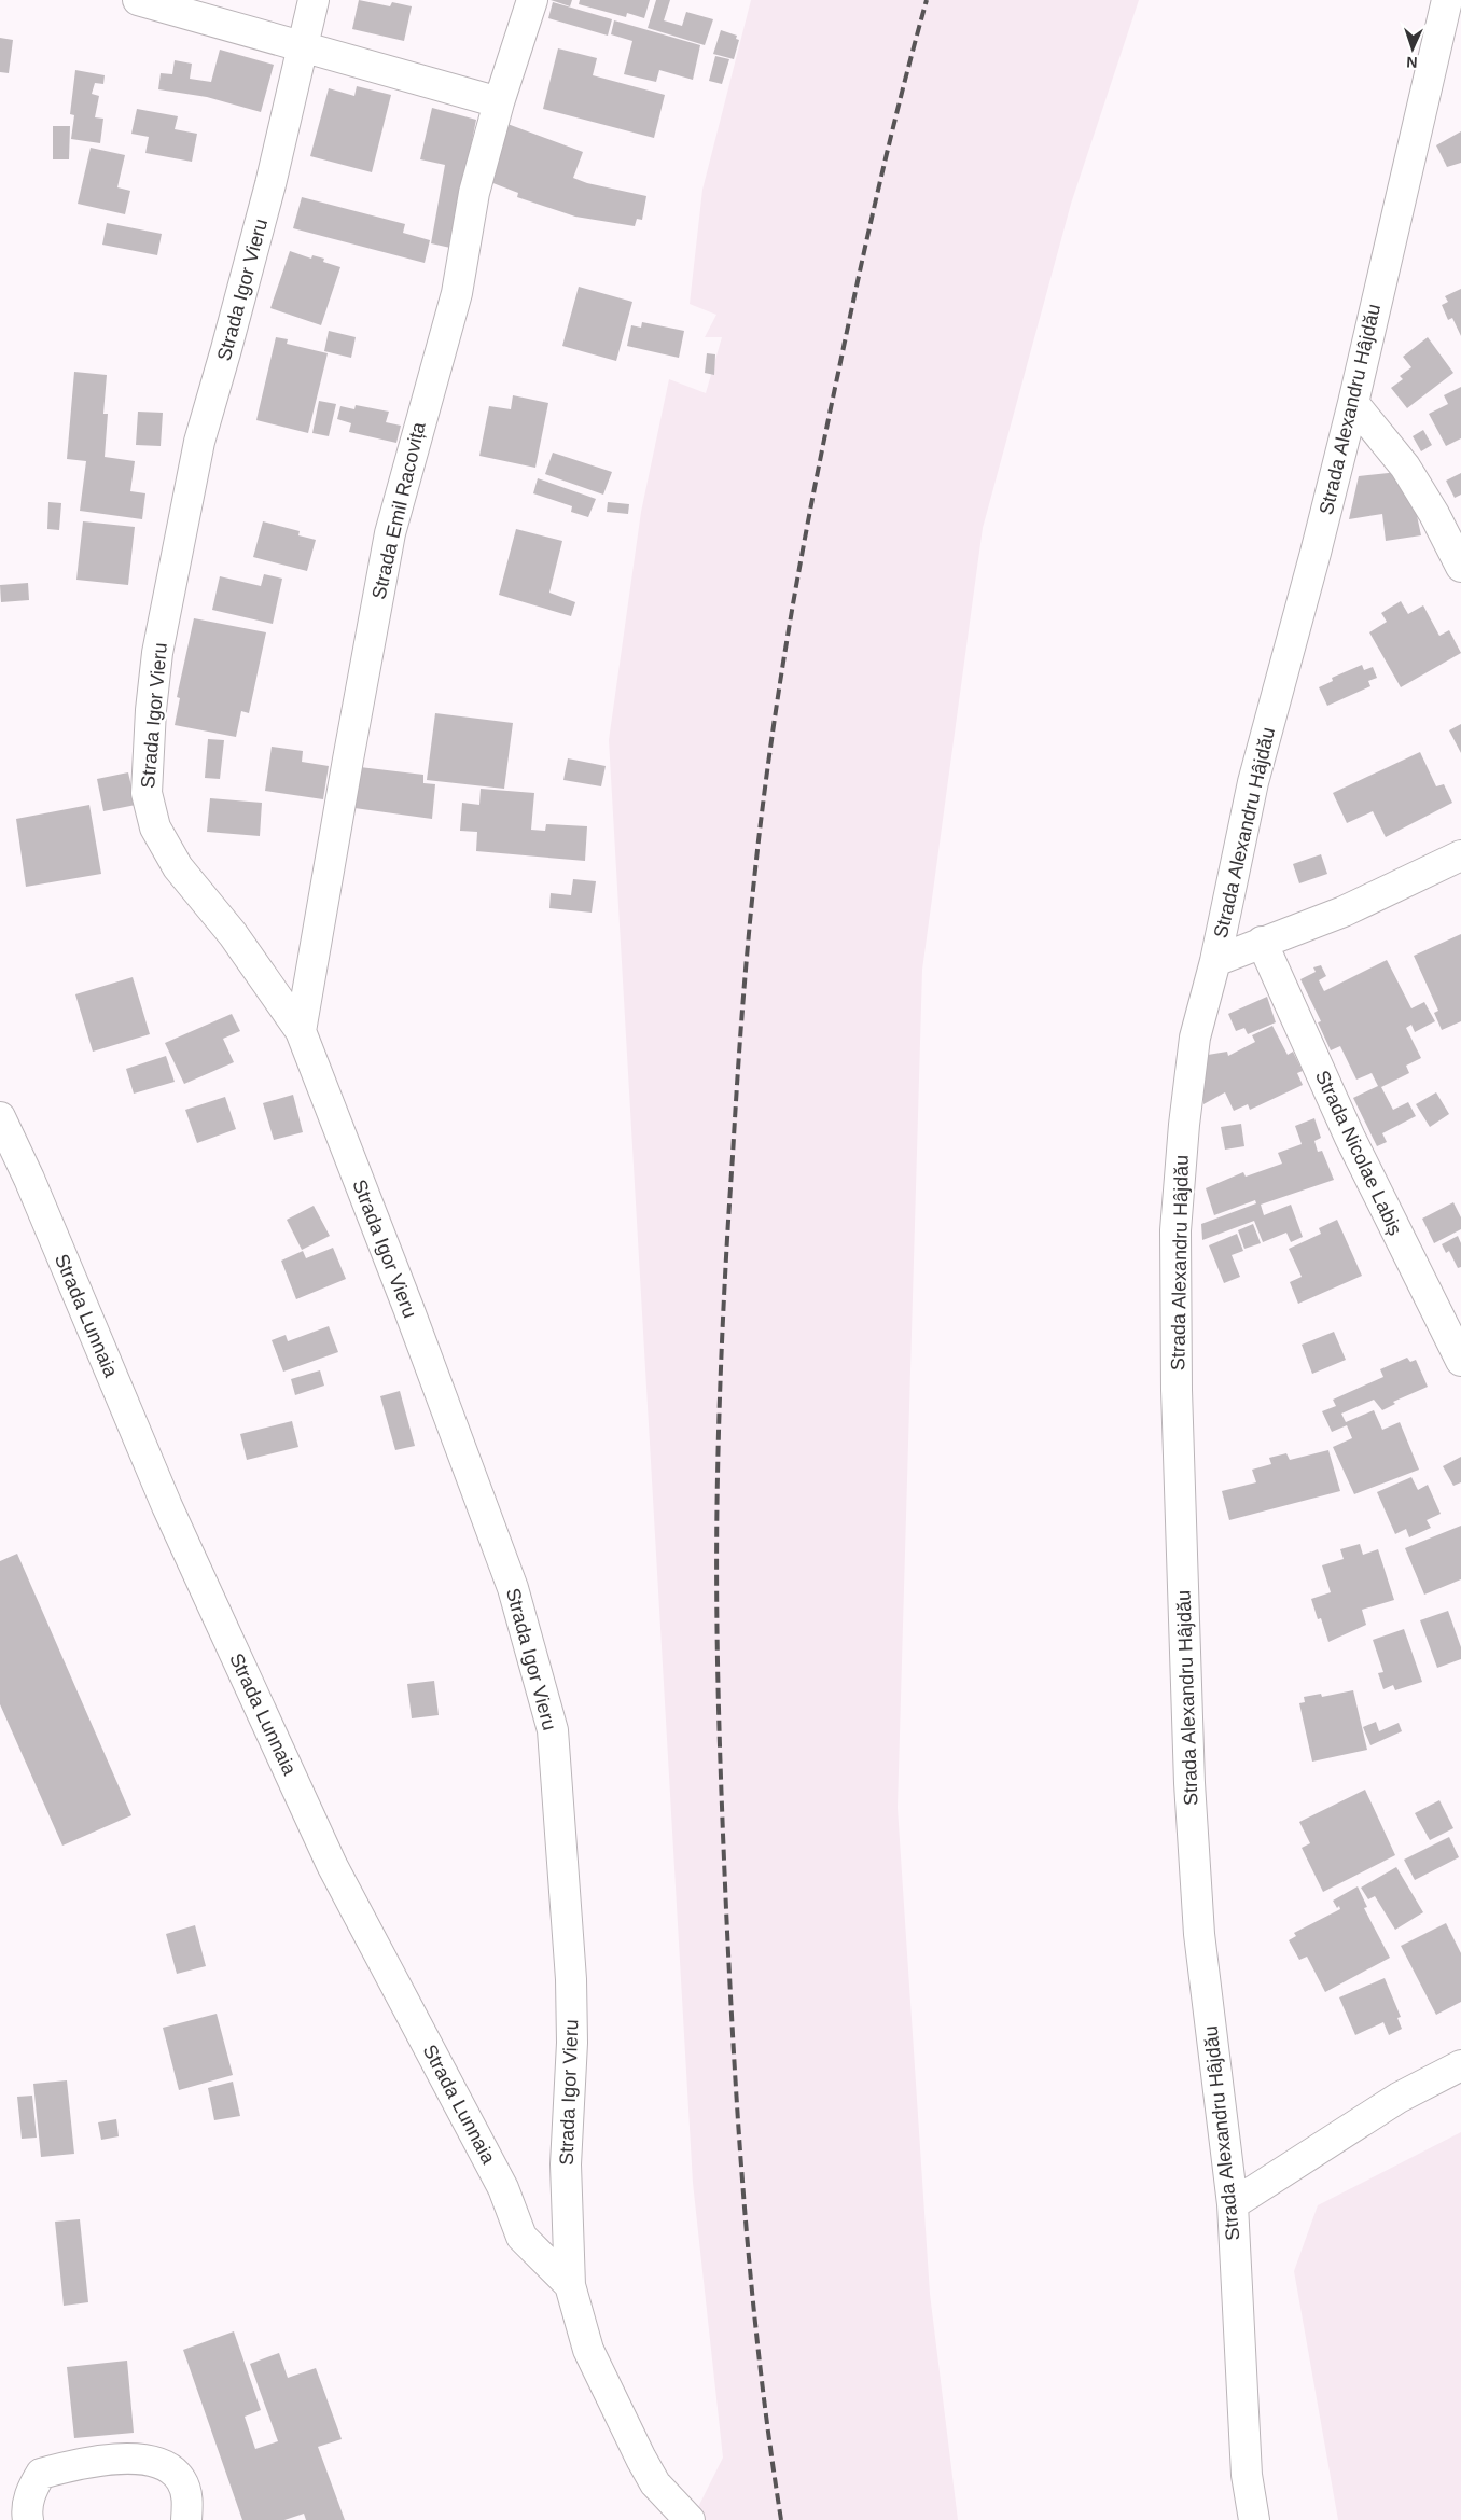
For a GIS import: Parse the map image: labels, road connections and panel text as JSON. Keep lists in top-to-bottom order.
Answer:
{
  "streets": {
    "street": [
      "Strada Igor Vieru",
      "Strada Alexandru Hâjdău",
      "Strada Emil Racovița",
      "Strada Nicolae Labiș",
      "Strada Lunnaia"
    ]
  },
  "crossings": [
    ["Strada Igor Vieru", "Strada Emil Racovița"],
    ["Strada Igor Vieru", "Strada Lunnaia"]
  ],
  "north": "bottom"
}
